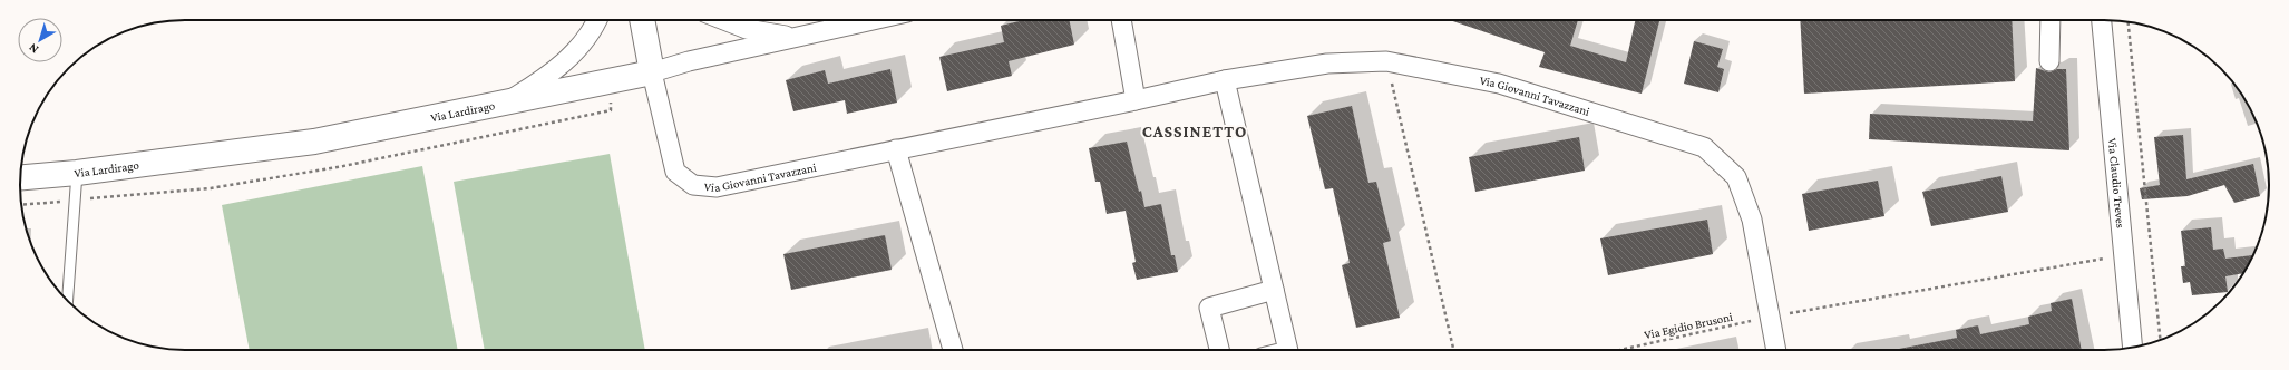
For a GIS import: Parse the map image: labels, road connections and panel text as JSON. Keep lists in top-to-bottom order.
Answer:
{
  "streets": {
    "street": ["Via Giovanni Tavazzani", "Via Lardirago", "Via Claudio Treves"],
    "path": ["Via Egidio Brusoni"]
  },
  "crossings": [
    ["Via Giovanni Tavazzani", "Via Lardirago"],
    ["Via Giovanni Tavazzani", "Via Egidio Brusoni"],
    ["Via Claudio Treves", "Via Egidio Brusoni"]
  ],
  "districts": ["CASSINETTO"],
  "north": "bottom left"
}
